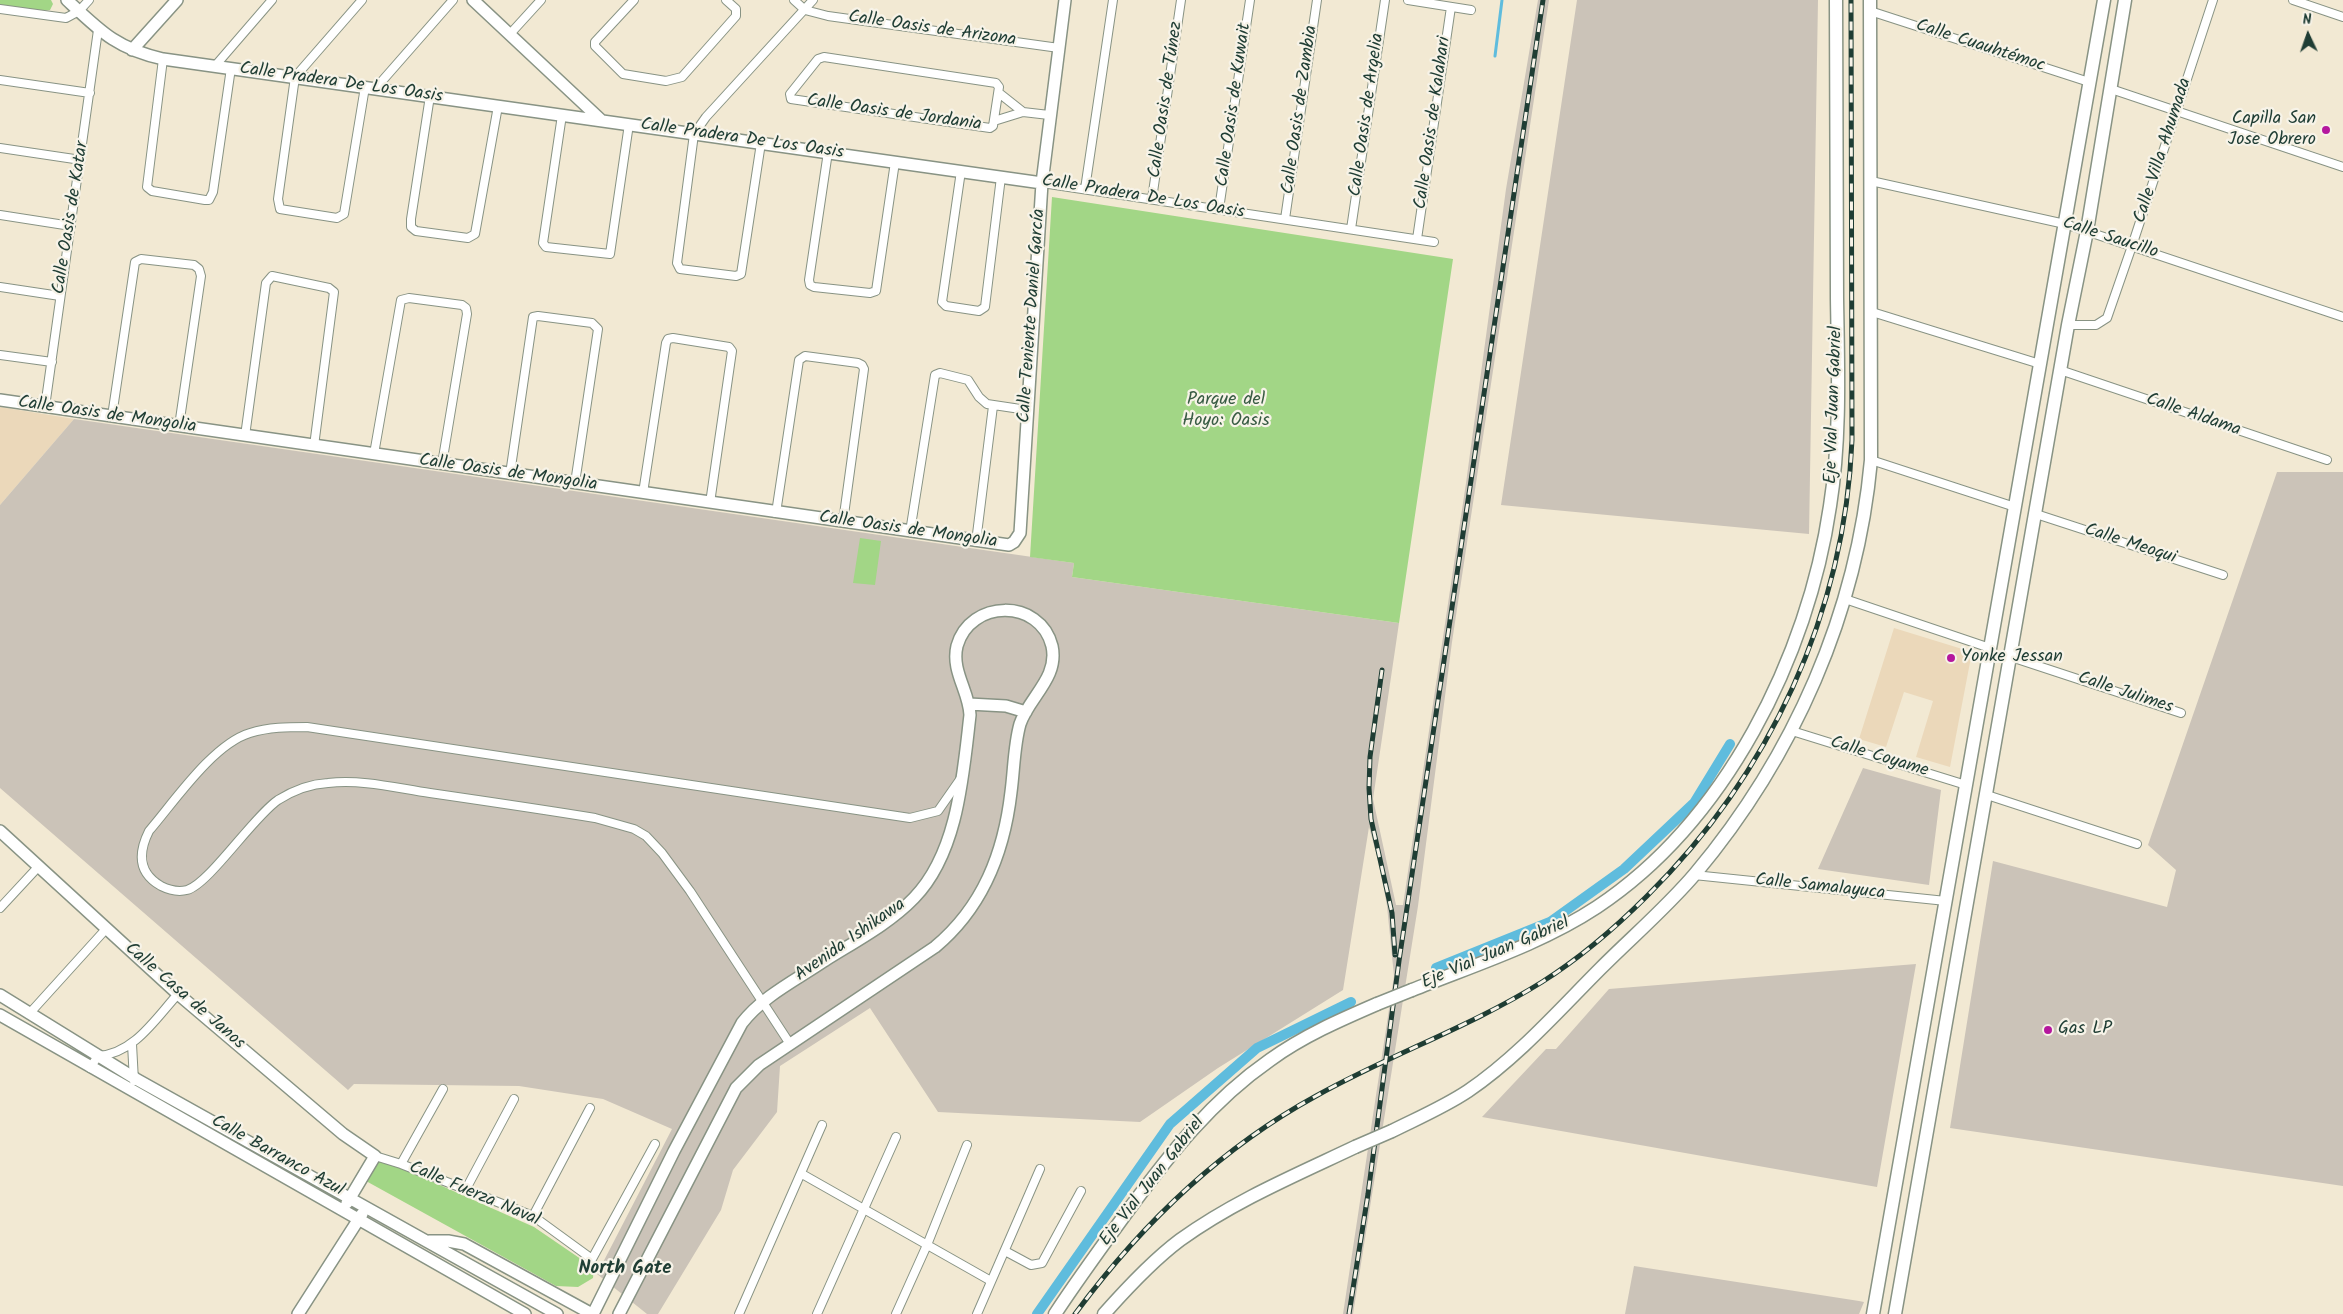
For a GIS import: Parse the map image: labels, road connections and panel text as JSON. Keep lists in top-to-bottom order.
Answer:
{
  "streets": {
    "main road": ["Eje Vial Juan Gabriel"],
    "street": [
      "Calle Oasis de Arizona",
      "Calle Cuauhtémoc",
      "Calle Pradera De Los Oasis",
      "Calle Oasis de Túnez",
      "Calle Oasis de Kuwait",
      "Calle Oasis de Zambia",
      "Calle Oasis de Jordania",
      "Calle Oasis de Argelia",
      "Calle Oasis de Kalahari",
      "Calle Villa Ahumada",
      "Calle Oasis de Katar",
      "Calle Saucillo",
      "Calle Teniente Daniel García",
      "Calle Oasis de Mongolia",
      "Calle Aldama",
      "Calle Meoqui",
      "Calle Julimes",
      "Calle Coyame",
      "Calle Samalayuca",
      "Avenida Ishikawa",
      "Calle Casa de Janos",
      "Calle Barranco Azul",
      "Calle Fuerza Naval"
    ]
  },
  "crossings": [
    ["Calle Oasis de Arizona", "Calle Teniente Daniel García"],
    ["Calle Cuauhtémoc", "Eje Vial Juan Gabriel"],
    ["Calle Pradera De Los Oasis", "Calle Oasis de Túnez"],
    ["Calle Pradera De Los Oasis", "Calle Oasis de Kuwait"],
    ["Calle Pradera De Los Oasis", "Calle Oasis de Zambia"],
    ["Calle Pradera De Los Oasis", "Calle Oasis de Argelia"],
    ["Calle Pradera De Los Oasis", "Calle Oasis de Kalahari"],
    ["Calle Pradera De Los Oasis", "Calle Oasis de Katar"],
    ["Calle Pradera De Los Oasis", "Calle Teniente Daniel García"],
    ["Calle Oasis de Jordania", "Calle Teniente Daniel García"],
    ["Calle Villa Ahumada", "Calle Saucillo"],
    ["Calle Oasis de Katar", "Calle Oasis de Mongolia"],
    ["Calle Saucillo", "Eje Vial Juan Gabriel"],
    ["Calle Teniente Daniel García", "Calle Oasis de Mongolia"],
    ["Eje Vial Juan Gabriel", "Calle Coyame"],
    ["Eje Vial Juan Gabriel", "Calle Samalayuca"],
    ["Calle Casa de Janos", "Calle Fuerza Naval"]
  ],
  "districts": ["North Gate"],
  "parks": ["Parque del Hoyo: Oasis"],
  "places": ["Capilla San Jose Obrero", "Yonke Jessan", "Gas LP"],
  "north": "top"
}
